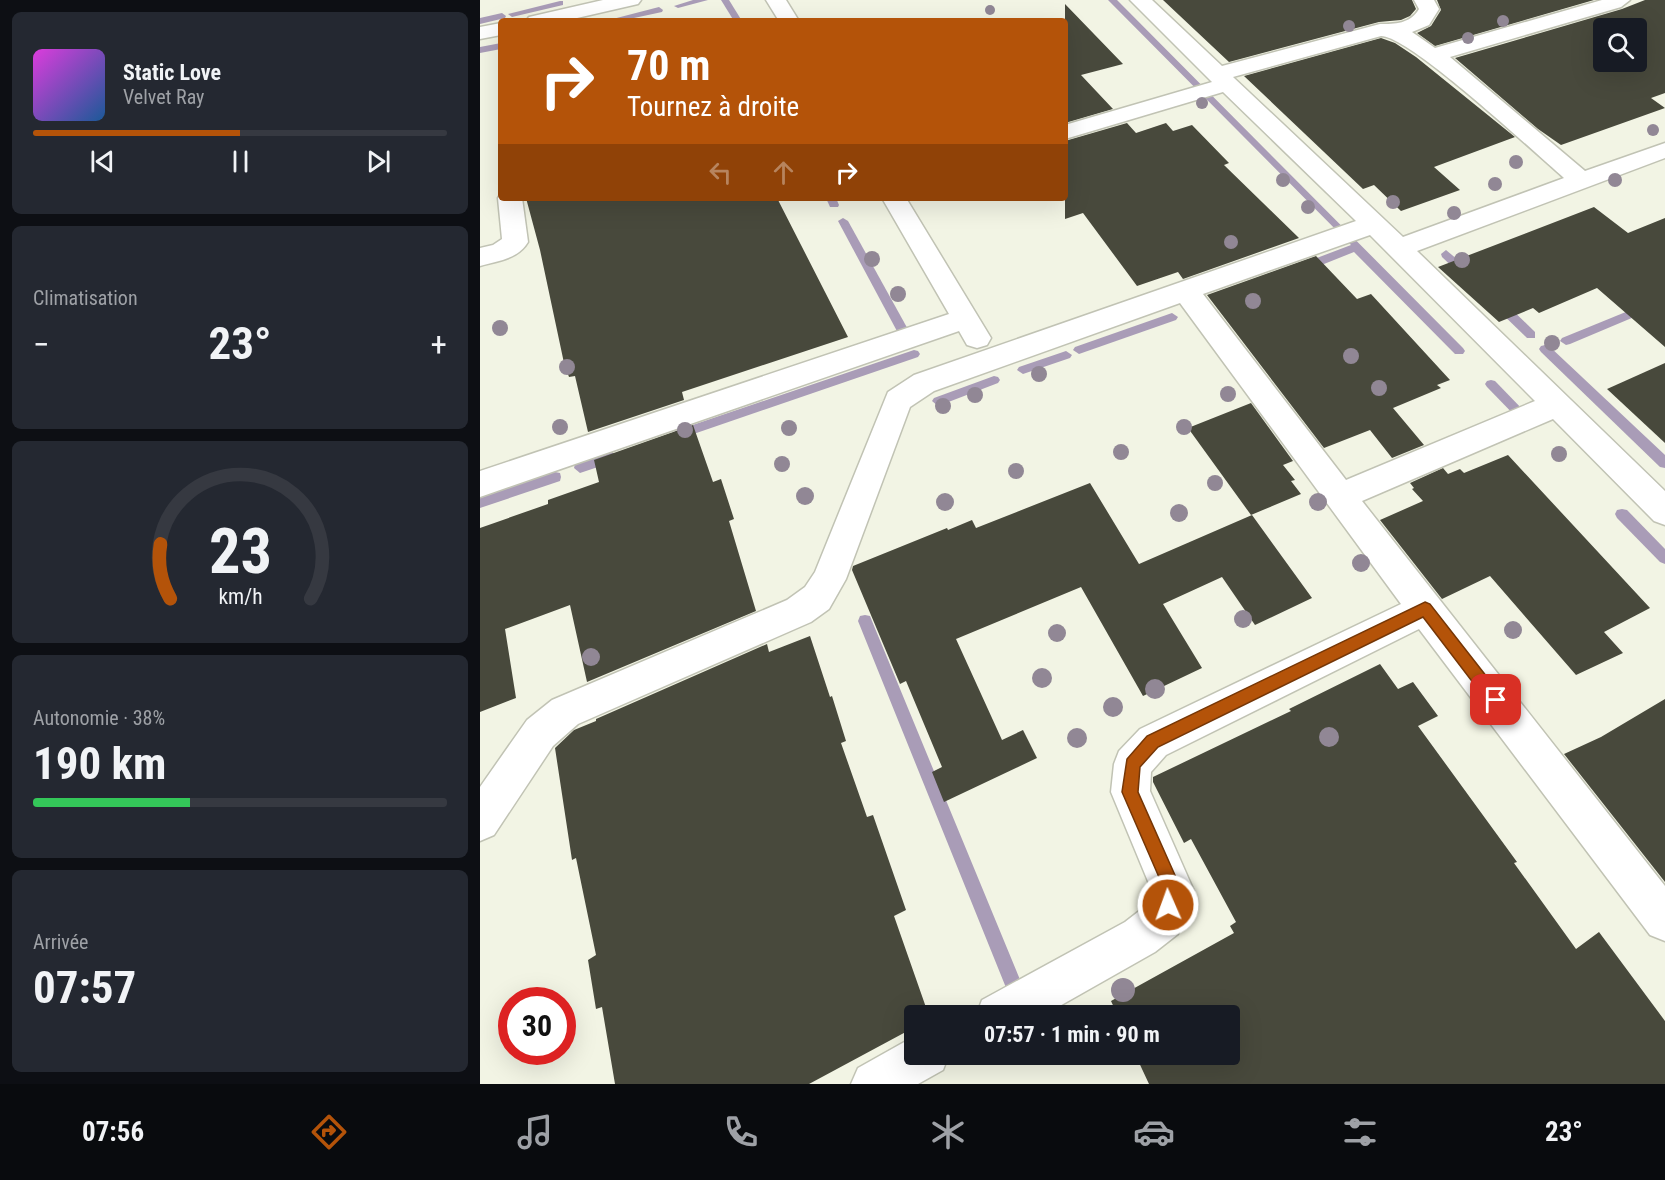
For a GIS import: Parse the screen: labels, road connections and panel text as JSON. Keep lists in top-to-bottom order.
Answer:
{
  "page": {
    "turn": ["70 m", "Tournez à droite"],
    "song": ["Static Love", "Velvet Ray"],
    "tile": [
      "Climatisation",
      ["Autonomie · 38%", "190 km"],
      ["Arrivée", "07:57"]
    ],
    "heat": ["−", "23°", "+"],
    "limit": "30",
    "trip": "07:57 · 1 min · 90 m",
    "tabs": ["07:56", "23°"],
    "gauge": ["23", "km/h"]
  }
}
